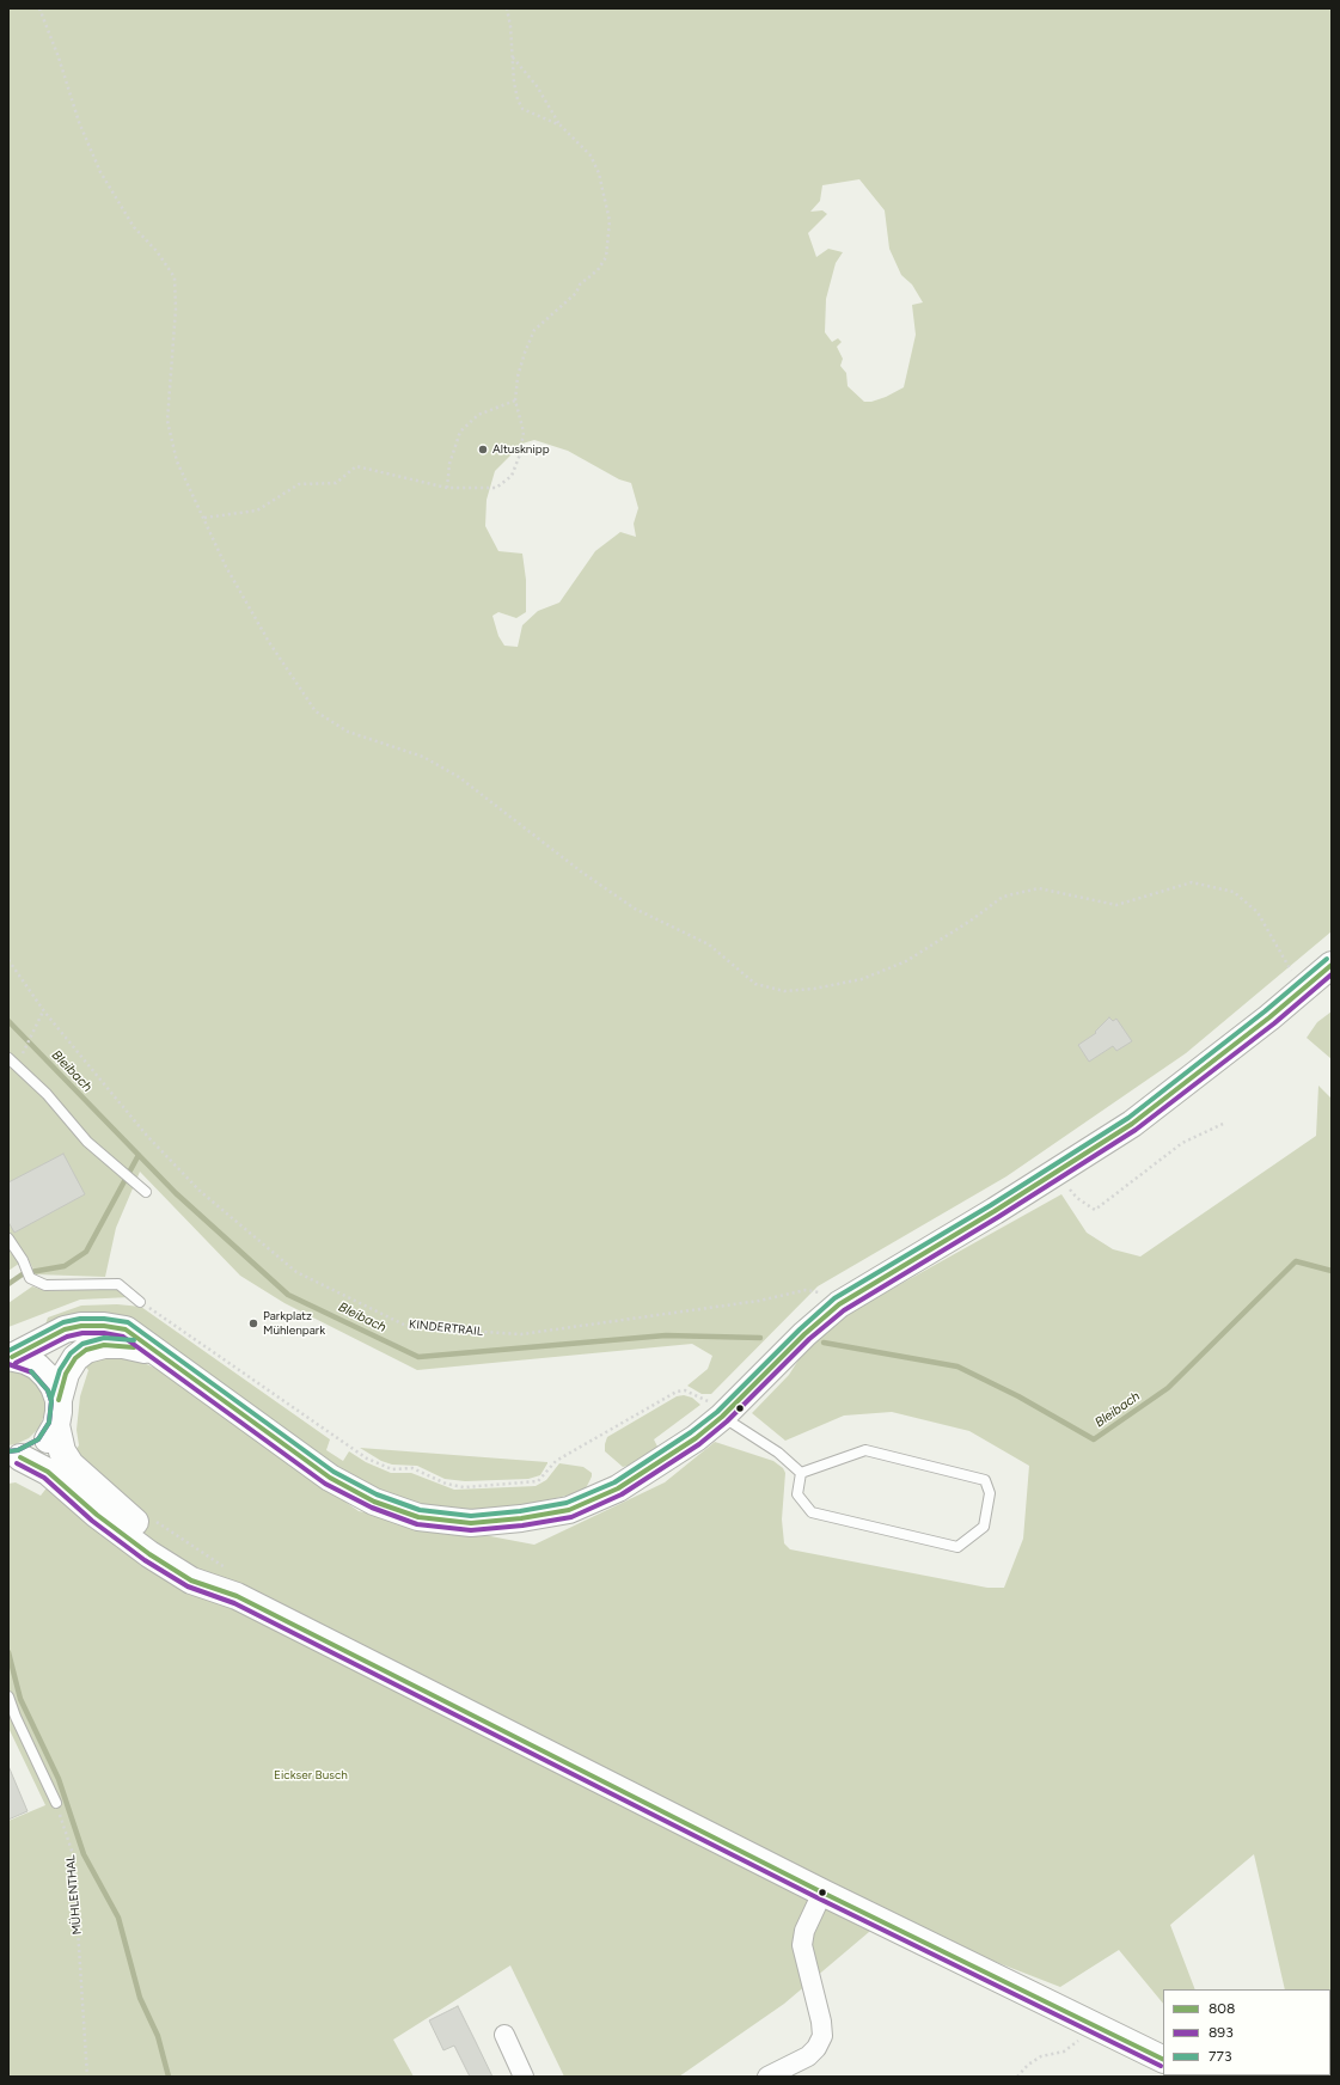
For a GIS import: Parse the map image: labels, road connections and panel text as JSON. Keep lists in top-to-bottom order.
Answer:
{
  "streets": {
    "path": ["KINDERTRAIL", "MÜHLENTHAL"]
  },
  "water": ["Bleibach"],
  "parks": ["Eickser Busch"],
  "places": ["Altusknipp", "Parkplatz Mühlenpark"],
  "lines": ["transit line 773", "transit line 808", "transit line 893"],
  "legend": ["808", "893", "773"]
}
